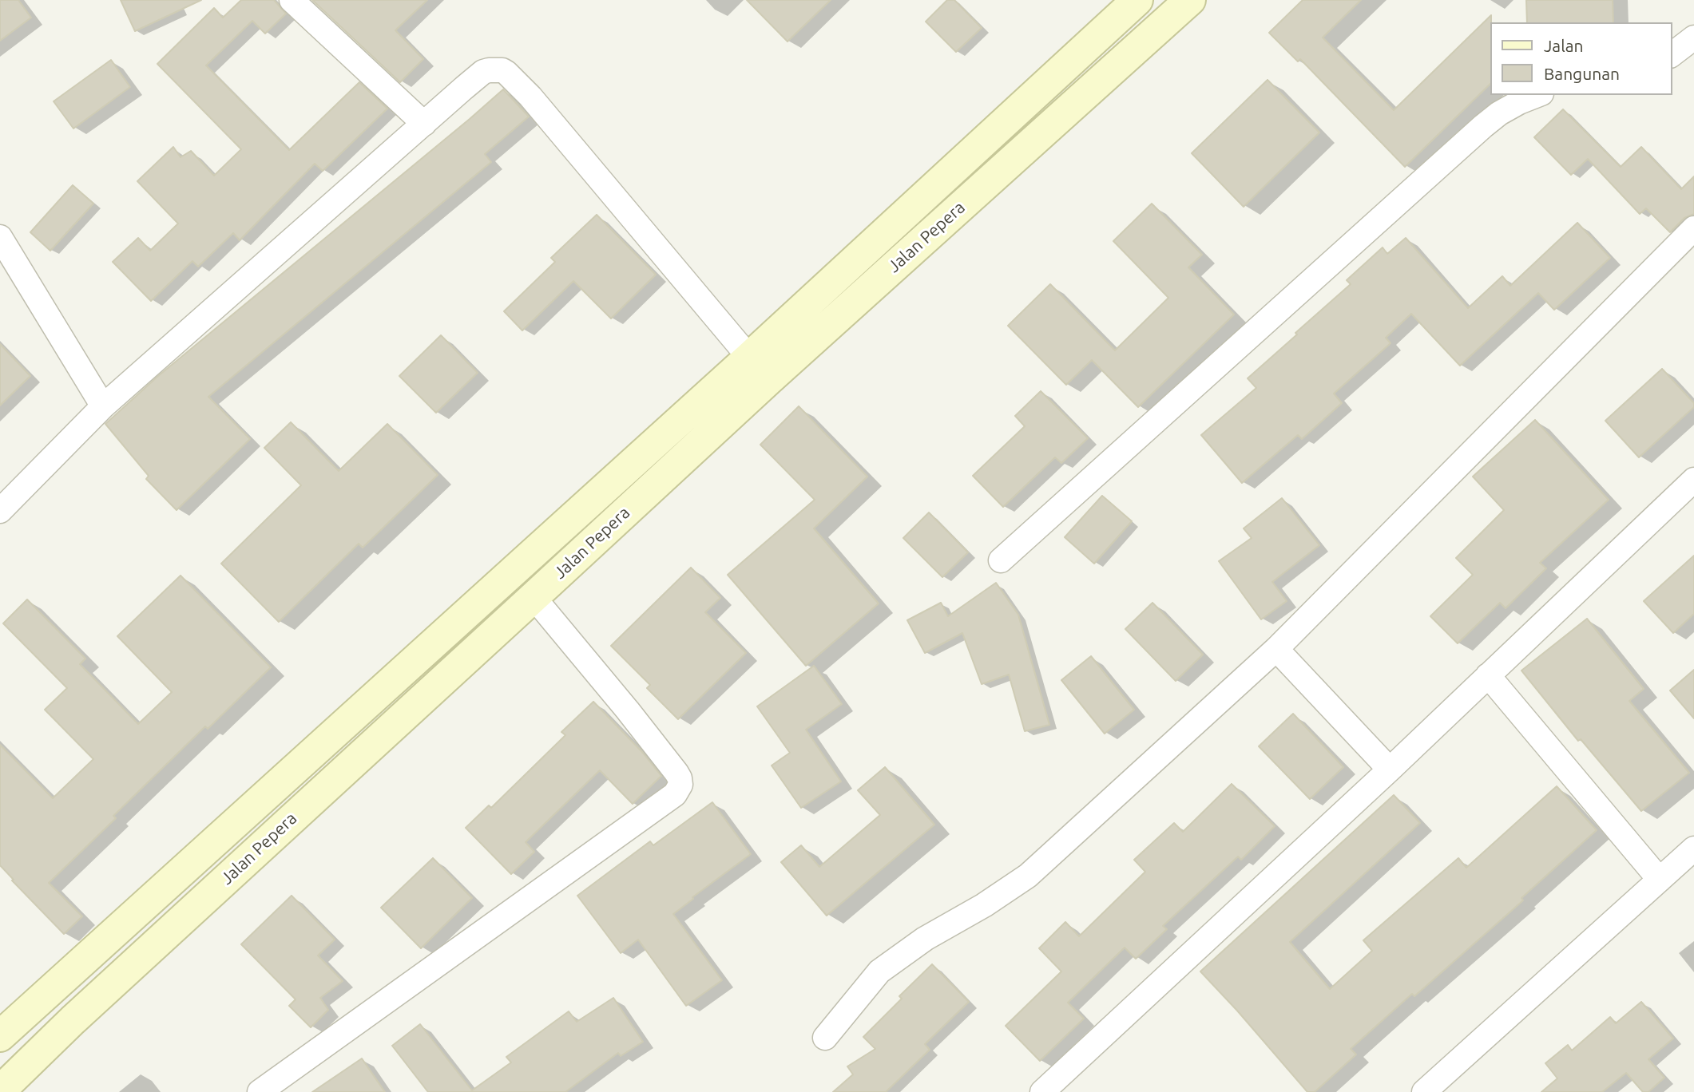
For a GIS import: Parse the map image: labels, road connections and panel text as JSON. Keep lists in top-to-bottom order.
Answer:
{
  "streets": {
    "main road": ["Jalan Pepera"]
  },
  "legend": ["Jalan", "Bangunan"]
}
